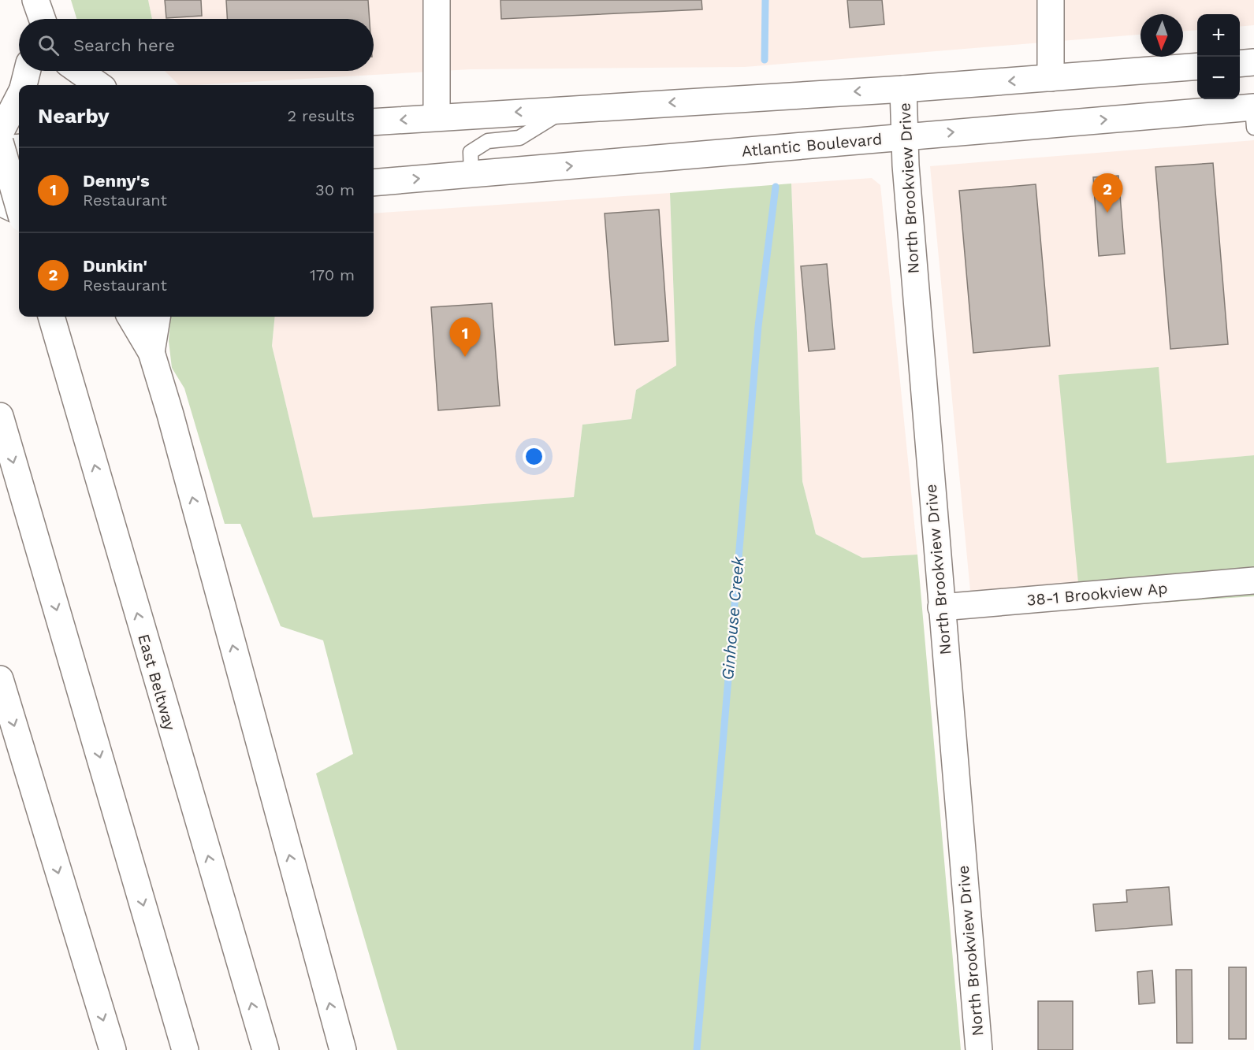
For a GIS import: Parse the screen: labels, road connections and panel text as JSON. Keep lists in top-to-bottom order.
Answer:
{
  "streets": {
    "main road": [
      "Atlantic Boulevard",
      "North Brookview Drive",
      "38-1 Brookview Ap",
      "East Beltway"
    ]
  },
  "crossings": [
    ["Atlantic Boulevard", "North Brookview Drive"],
    ["North Brookview Drive", "38-1 Brookview Ap"]
  ],
  "water": ["Ginhouse Creek"],
  "north": "bottom",
  "page": {
    "map_buttons": ["+", "−"],
    "search": "Search here",
    "heading": ["Nearby", "2 results"],
    "list": [
      {
        "mark": "1",
        "name": "Denny's",
        "note": "Restaurant",
        "value": "30 m"
      },
      {
        "mark": "2",
        "name": "Dunkin'",
        "note": "Restaurant",
        "value": "170 m"
      }
    ],
    "pins": ["2", "1"]
  }
}
